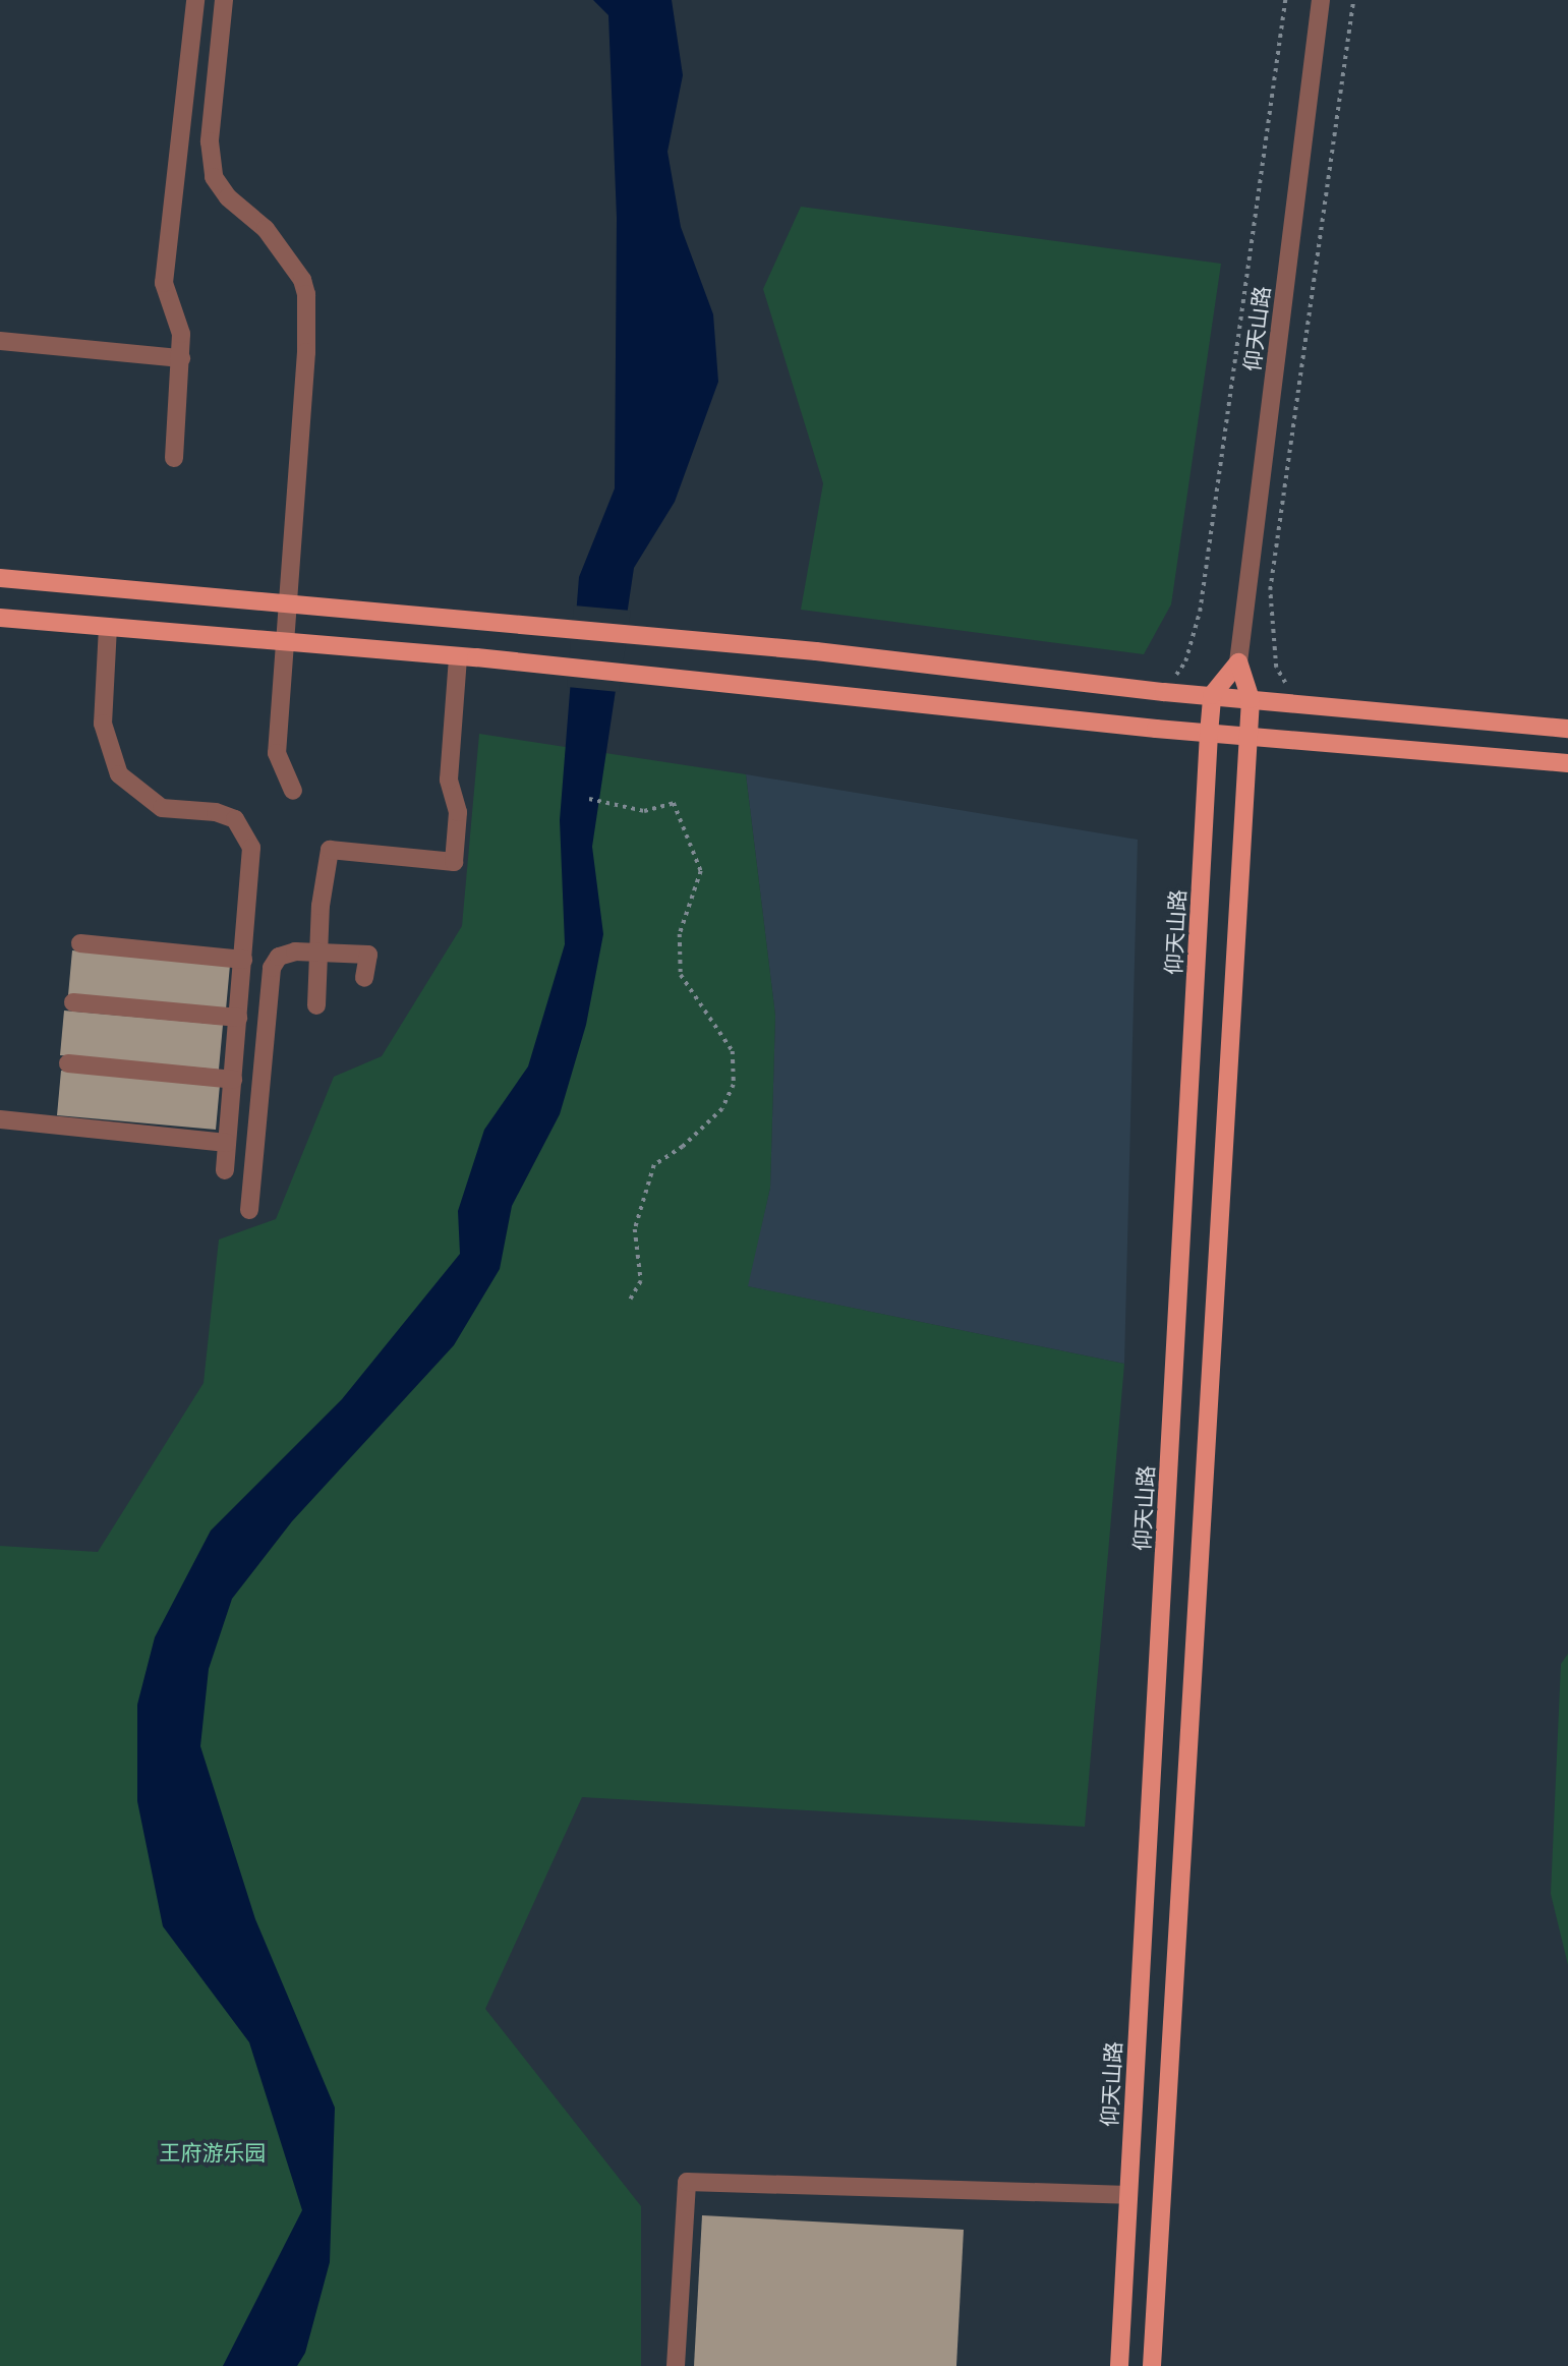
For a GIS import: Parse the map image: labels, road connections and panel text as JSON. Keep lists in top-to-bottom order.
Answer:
{
  "streets": {
    "main road": ["仰天山路"]
  },
  "parks": ["王府游乐园"]
}
